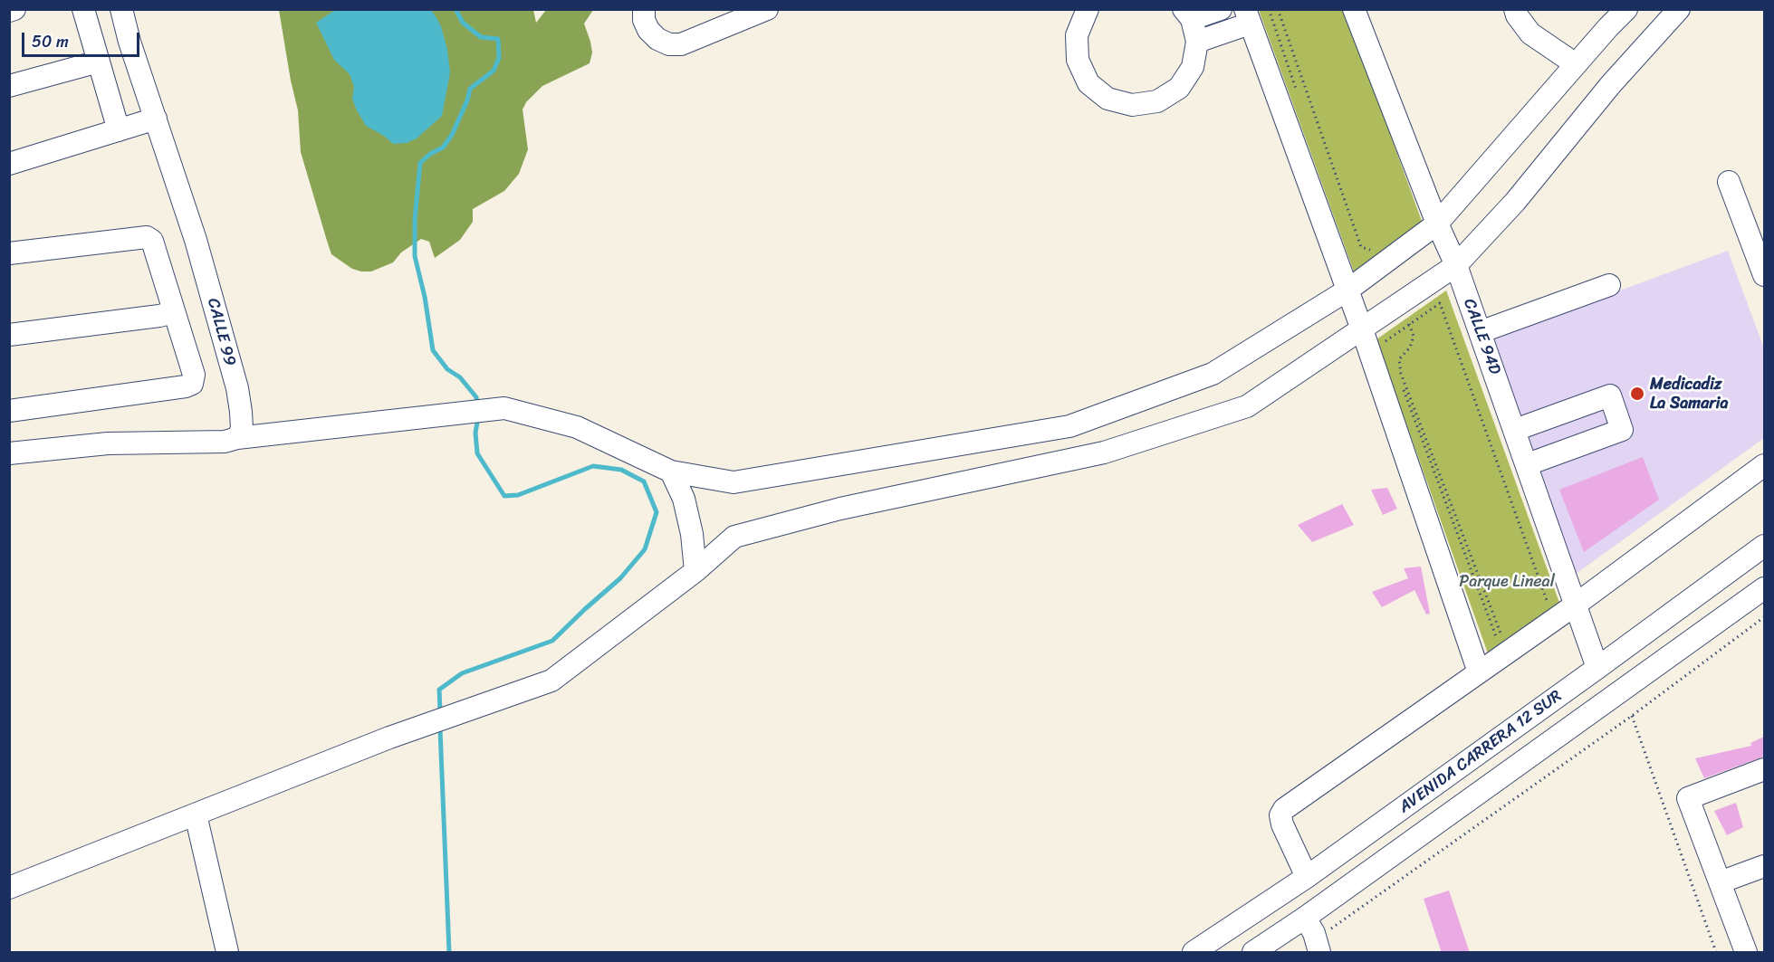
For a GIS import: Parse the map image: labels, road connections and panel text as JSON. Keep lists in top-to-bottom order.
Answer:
{
  "streets": {
    "street": ["CALLE 99", "CALLE 94D", "AVENIDA CARRERA 12 SUR"]
  },
  "crossings": [
    ["CALLE 94D", "AVENIDA CARRERA 12 SUR"]
  ],
  "parks": ["Parque Lineal"],
  "places": ["Medicadiz La Samaria"],
  "scale_bar": "50 m"
}
